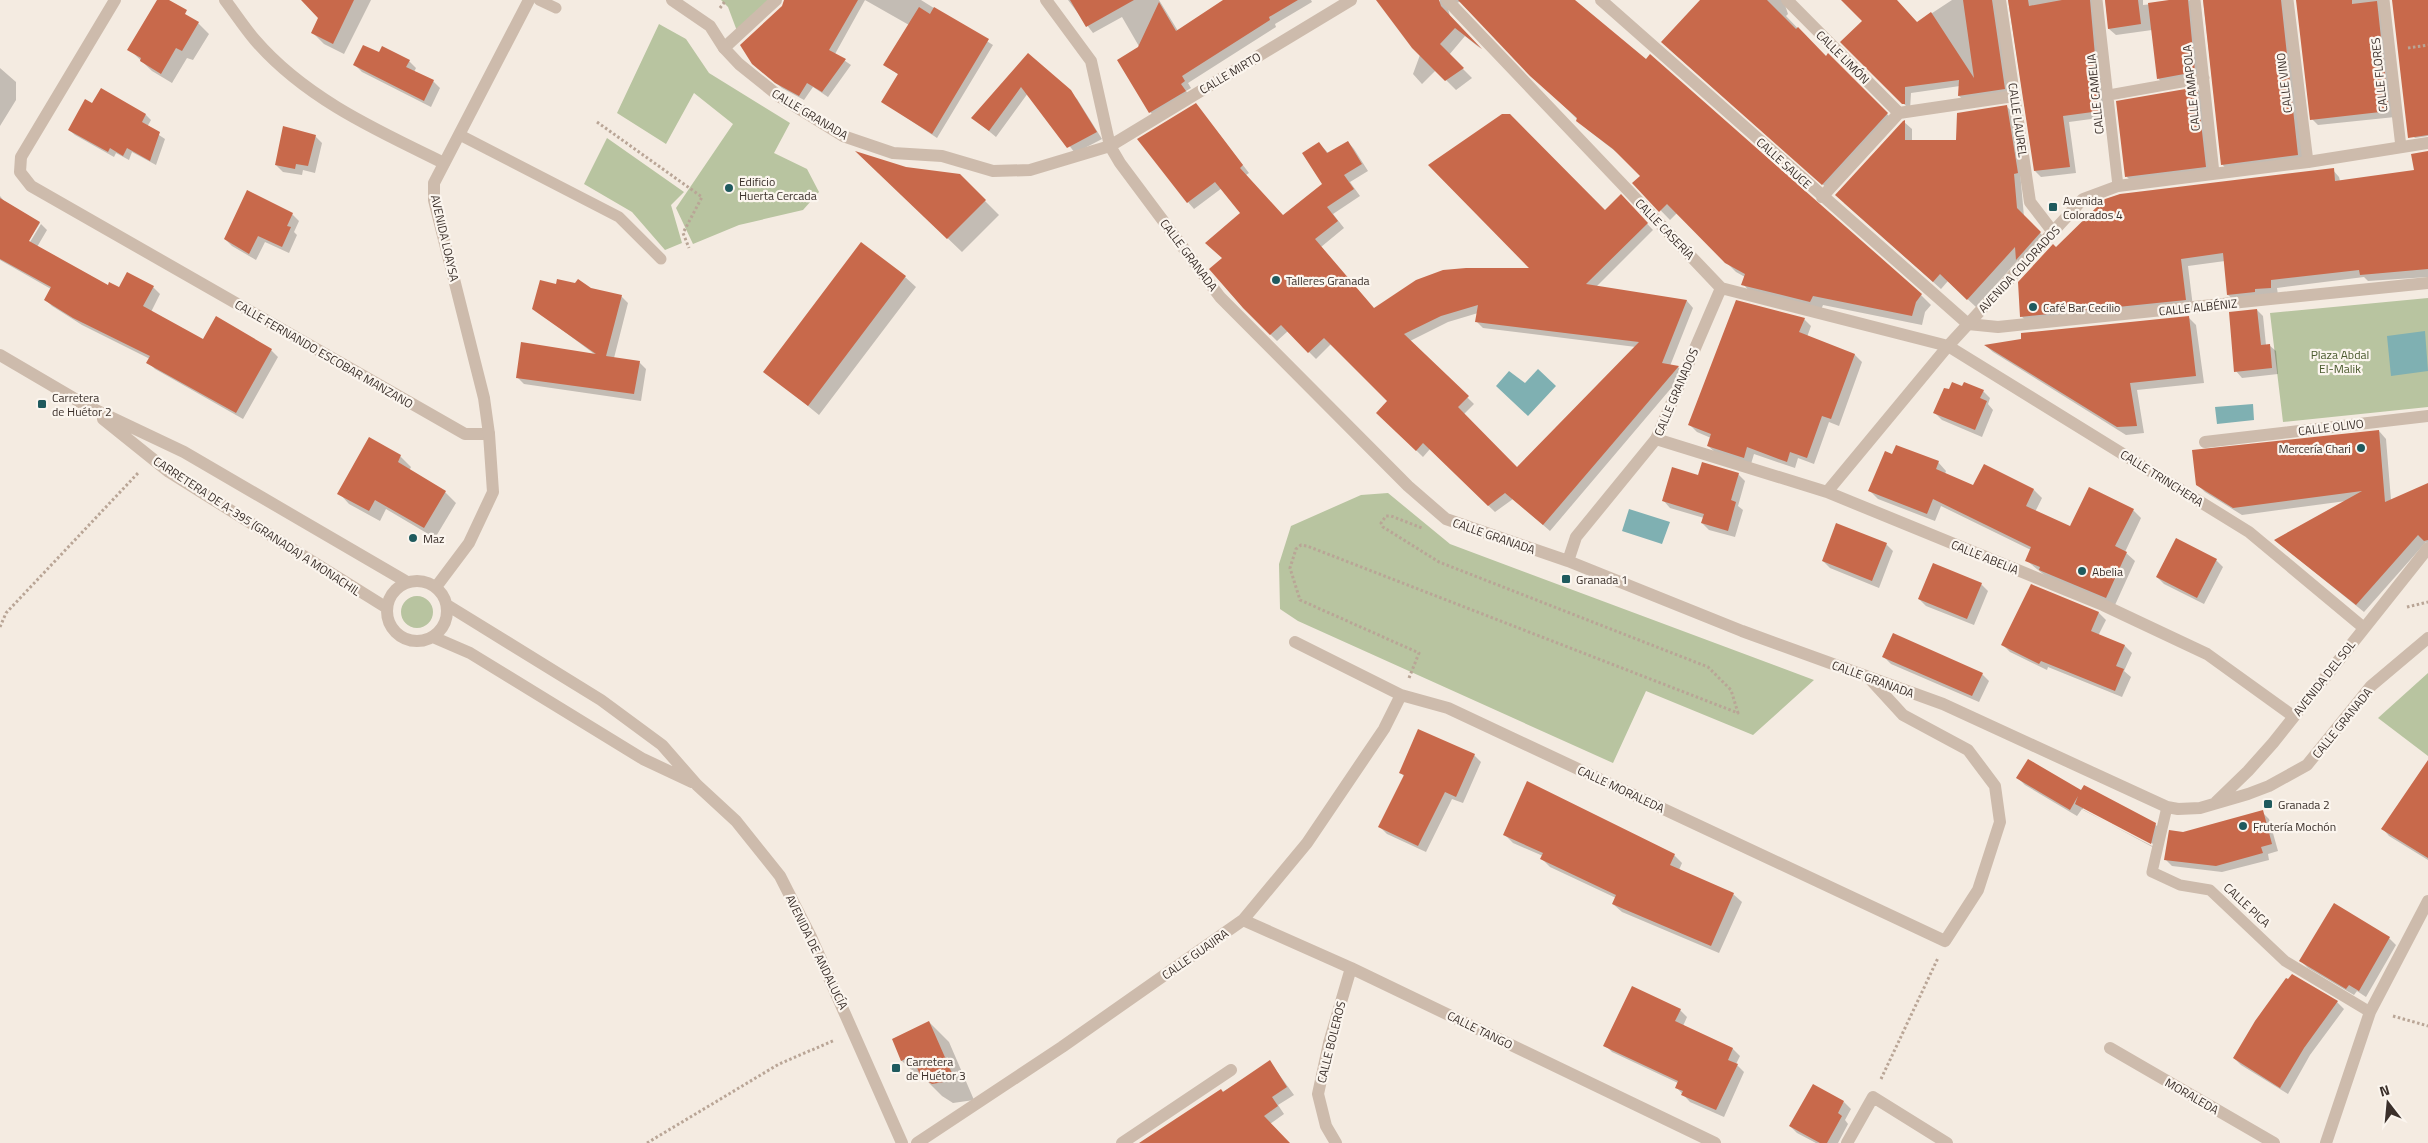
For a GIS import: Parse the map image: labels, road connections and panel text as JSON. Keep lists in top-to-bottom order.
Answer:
{
  "streets": {
    "street": [
      "CALLE LIMÓN",
      "CALLE MIRTO",
      "CALLE GRANADA",
      "CALLE LAUREL",
      "CALLE SAUCE",
      "CALLE CASERÍA",
      "AVENIDA LOAYSA",
      "AVENIDA COLORADOS",
      "CALLE ALBÉNIZ",
      "CALLE FERNANDO ESCOBAR MANZANO",
      "CALLE GRANADOS",
      "CALLE OLIVO",
      "CALLE TRINCHERA",
      "CARRETERA DE A-395 (GRANADA) A MONACHIL",
      "CALLE ABELIA",
      "AVENIDA DEL SOL",
      "CALLE MORALEDA",
      "AVENIDA DE ANDALUCÍA",
      "CALLE GUAJIRA",
      "CALLE TANGO",
      "CALLE BOLEROS",
      "MORALEDA"
    ],
    "lane": [
      "CALLE FLORES",
      "CALLE VINO",
      "CALLE AMAPOLA",
      "CALLE CAMELIA",
      "CALLE PICA"
    ]
  },
  "crossings": [
    ["CALLE MIRTO", "CALLE GRANADA"],
    ["CALLE FLORES", "AVENIDA COLORADOS"],
    ["CALLE VINO", "AVENIDA COLORADOS"],
    ["CALLE AMAPOLA", "AVENIDA COLORADOS"],
    ["CALLE CAMELIA", "AVENIDA COLORADOS"],
    ["CALLE GRANADA", "CALLE GRANADOS"],
    ["CALLE GRANADA", "AVENIDA DEL SOL"],
    ["CALLE GRANADA", "CALLE PICA"],
    ["CALLE LAUREL", "AVENIDA COLORADOS"],
    ["CALLE SAUCE", "AVENIDA COLORADOS"],
    ["CALLE SAUCE", "CALLE ALBÉNIZ"],
    ["CALLE CASERÍA", "CALLE GRANADOS"],
    ["AVENIDA LOAYSA", "CALLE FERNANDO ESCOBAR MANZANO"],
    ["AVENIDA COLORADOS", "CALLE ALBÉNIZ"],
    ["AVENIDA COLORADOS", "CALLE TRINCHERA"],
    ["AVENIDA COLORADOS", "CALLE ABELIA"],
    ["CALLE GRANADOS", "CALLE ABELIA"],
    ["CALLE TRINCHERA", "AVENIDA DEL SOL"],
    ["CALLE ABELIA", "AVENIDA DEL SOL"],
    ["CALLE MORALEDA", "CALLE GUAJIRA"],
    ["CALLE GUAJIRA", "CALLE TANGO"],
    ["CALLE TANGO", "CALLE BOLEROS"]
  ],
  "parks": ["Plaza Abdal El-Malik"],
  "places": {
    "other": [
      "Edificio Huerta Cercada",
      "Talleres Granada",
      "Café Bar Cecilio",
      "Mercería Chari",
      "Maz",
      "Abelia",
      "Frutería Mochón"
    ],
    "transit": [
      "Avenida Colorados 4",
      "Carretera de Huétor 2",
      "Granada 1",
      "Granada 2",
      "Carretera de Huétor 3"
    ]
  },
  "north": "top"
}
